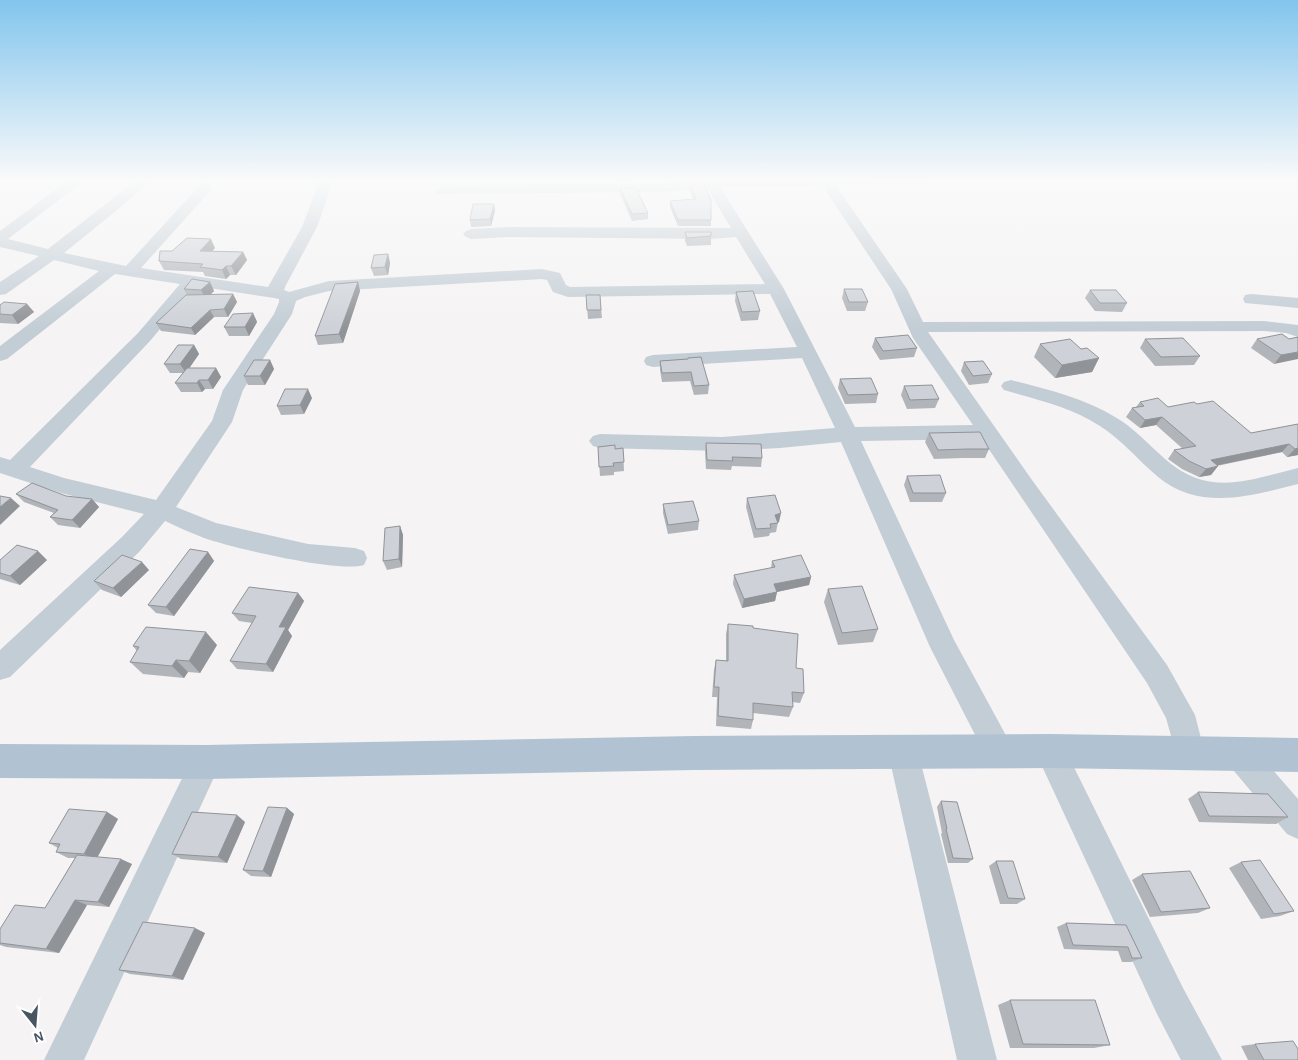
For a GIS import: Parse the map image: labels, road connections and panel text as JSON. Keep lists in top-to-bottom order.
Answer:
{
  "north": "bottom"
}
